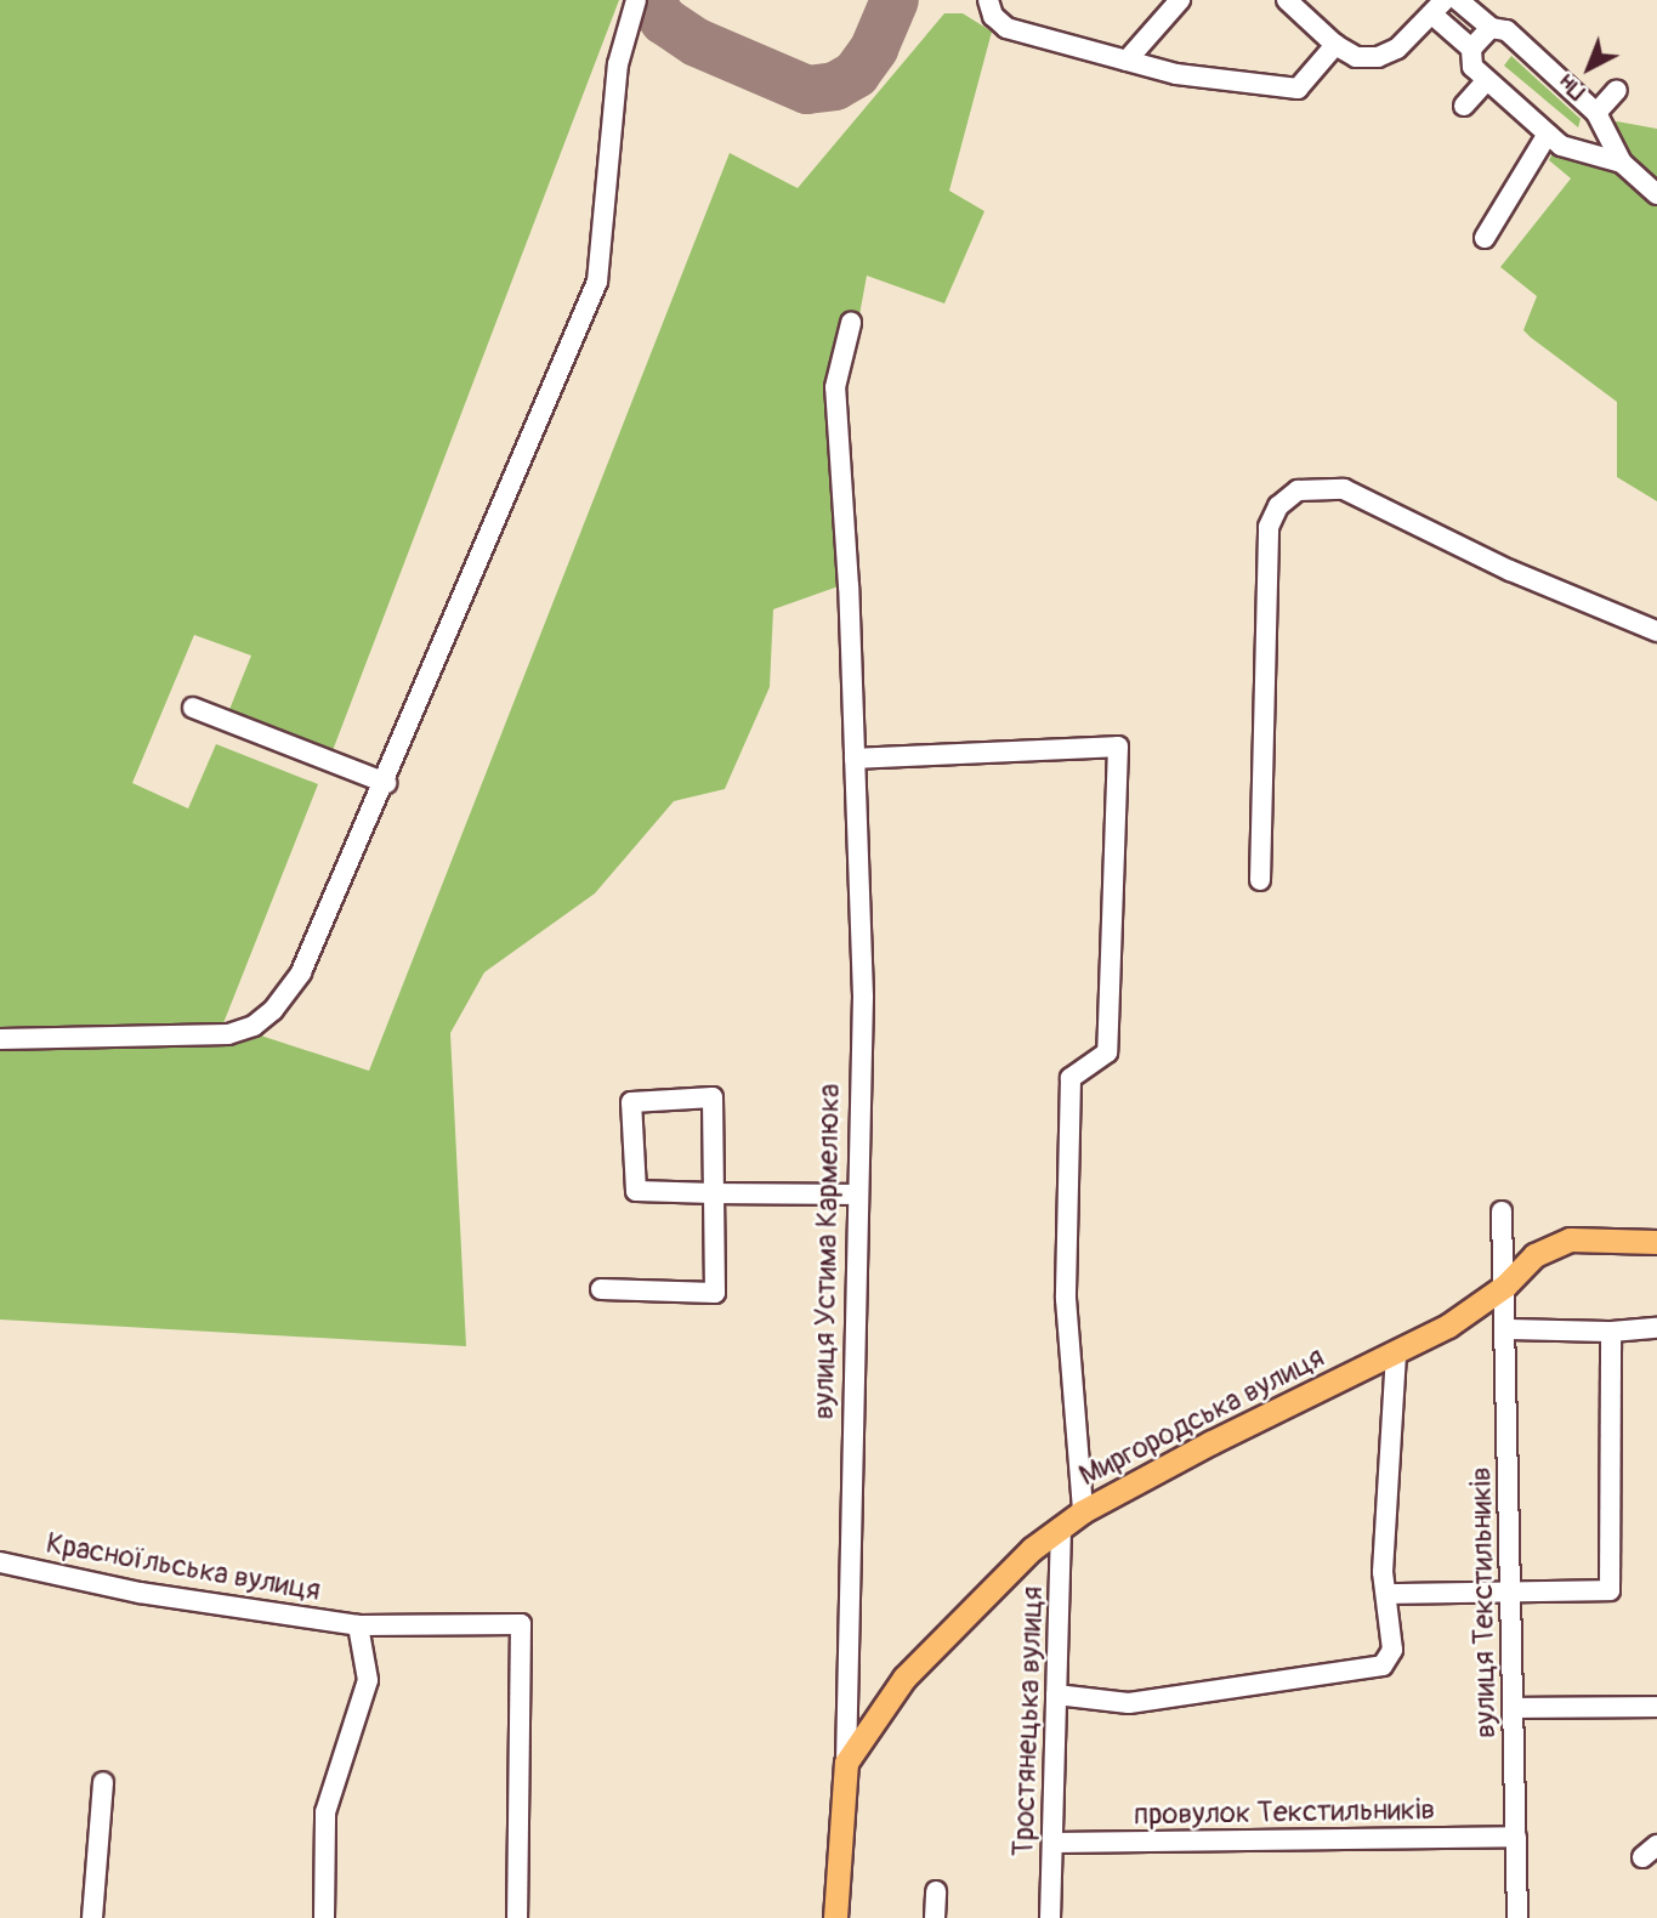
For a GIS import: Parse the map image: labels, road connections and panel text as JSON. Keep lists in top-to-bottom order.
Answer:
{
  "streets": {
    "main road": ["вулиця Устима Кармелюка", "Миргородська вулиця"],
    "street": [
      "Красноїльська вулиця",
      "вулиця Текстильників",
      "Тростянецька вулиця",
      "провулок Текстильників"
    ]
  },
  "crossings": [
    ["вулиця Устима Кармелюка", "Миргородська вулиця"],
    ["Миргородська вулиця", "вулиця Текстильників"],
    ["Миргородська вулиця", "Тростянецька вулиця"],
    ["вулиця Текстильників", "провулок Текстильників"],
    ["Тростянецька вулиця", "провулок Текстильників"]
  ],
  "north": "bottom left"
}
